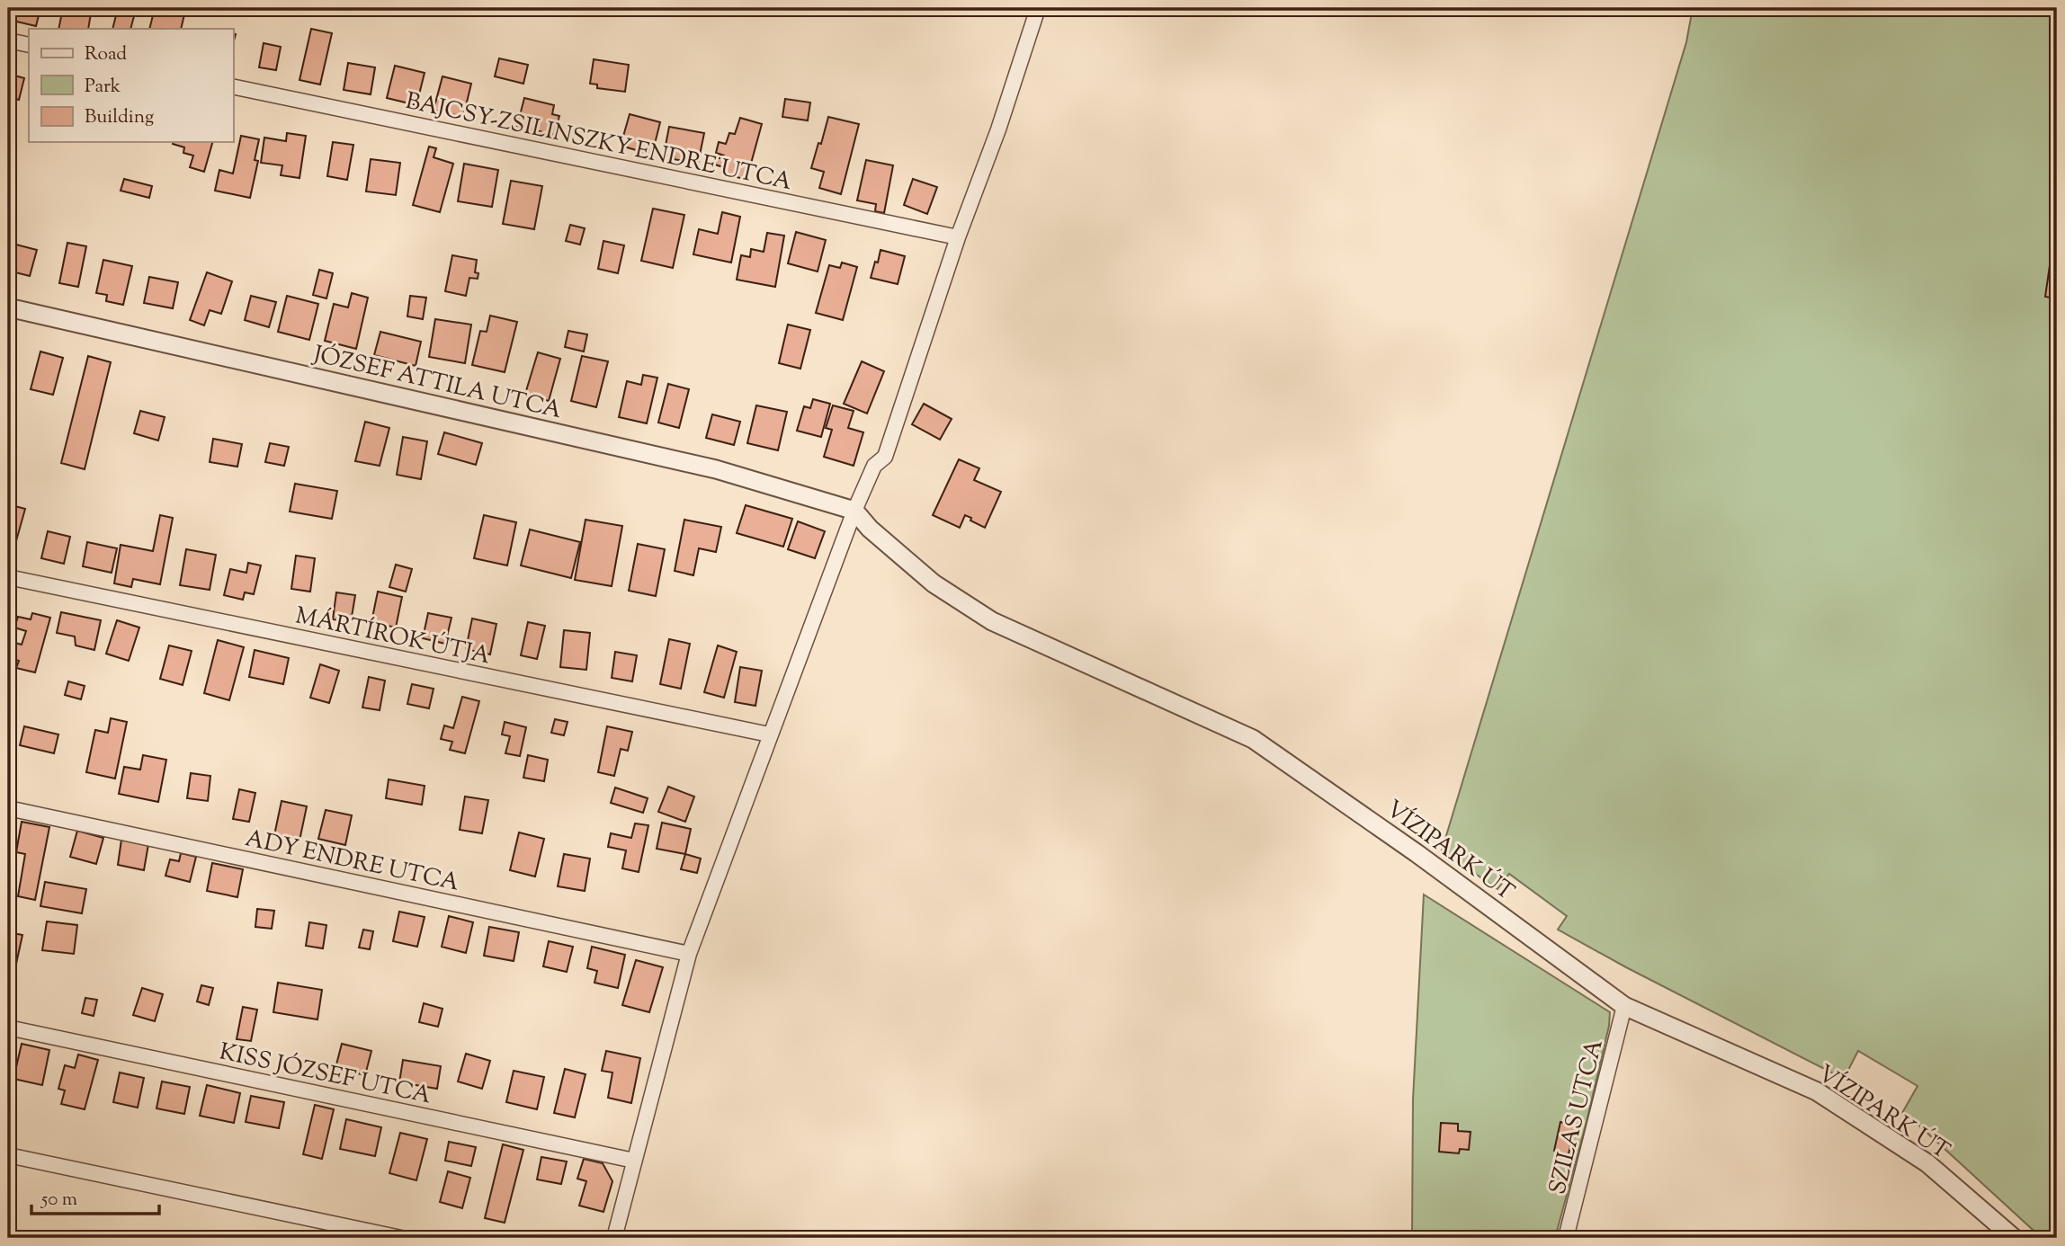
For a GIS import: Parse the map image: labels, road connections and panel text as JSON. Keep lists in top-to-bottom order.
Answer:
{
  "streets": {
    "street": [
      "BAJCSY-ZSILINSZKY ENDRE UTCA",
      "JÓZSEF ATTILA UTCA",
      "MÁRTÍROK ÚTJA",
      "VÍZIPARK ÚT",
      "ADY ENDRE UTCA",
      "KISS JÓZSEF UTCA",
      "SZILAS UTCA"
    ]
  },
  "crossings": [
    ["JÓZSEF ATTILA UTCA", "VÍZIPARK ÚT"],
    ["VÍZIPARK ÚT", "SZILAS UTCA"]
  ],
  "legend": ["Road", "Park", "Building"],
  "scale_bar": "50 m"
}
